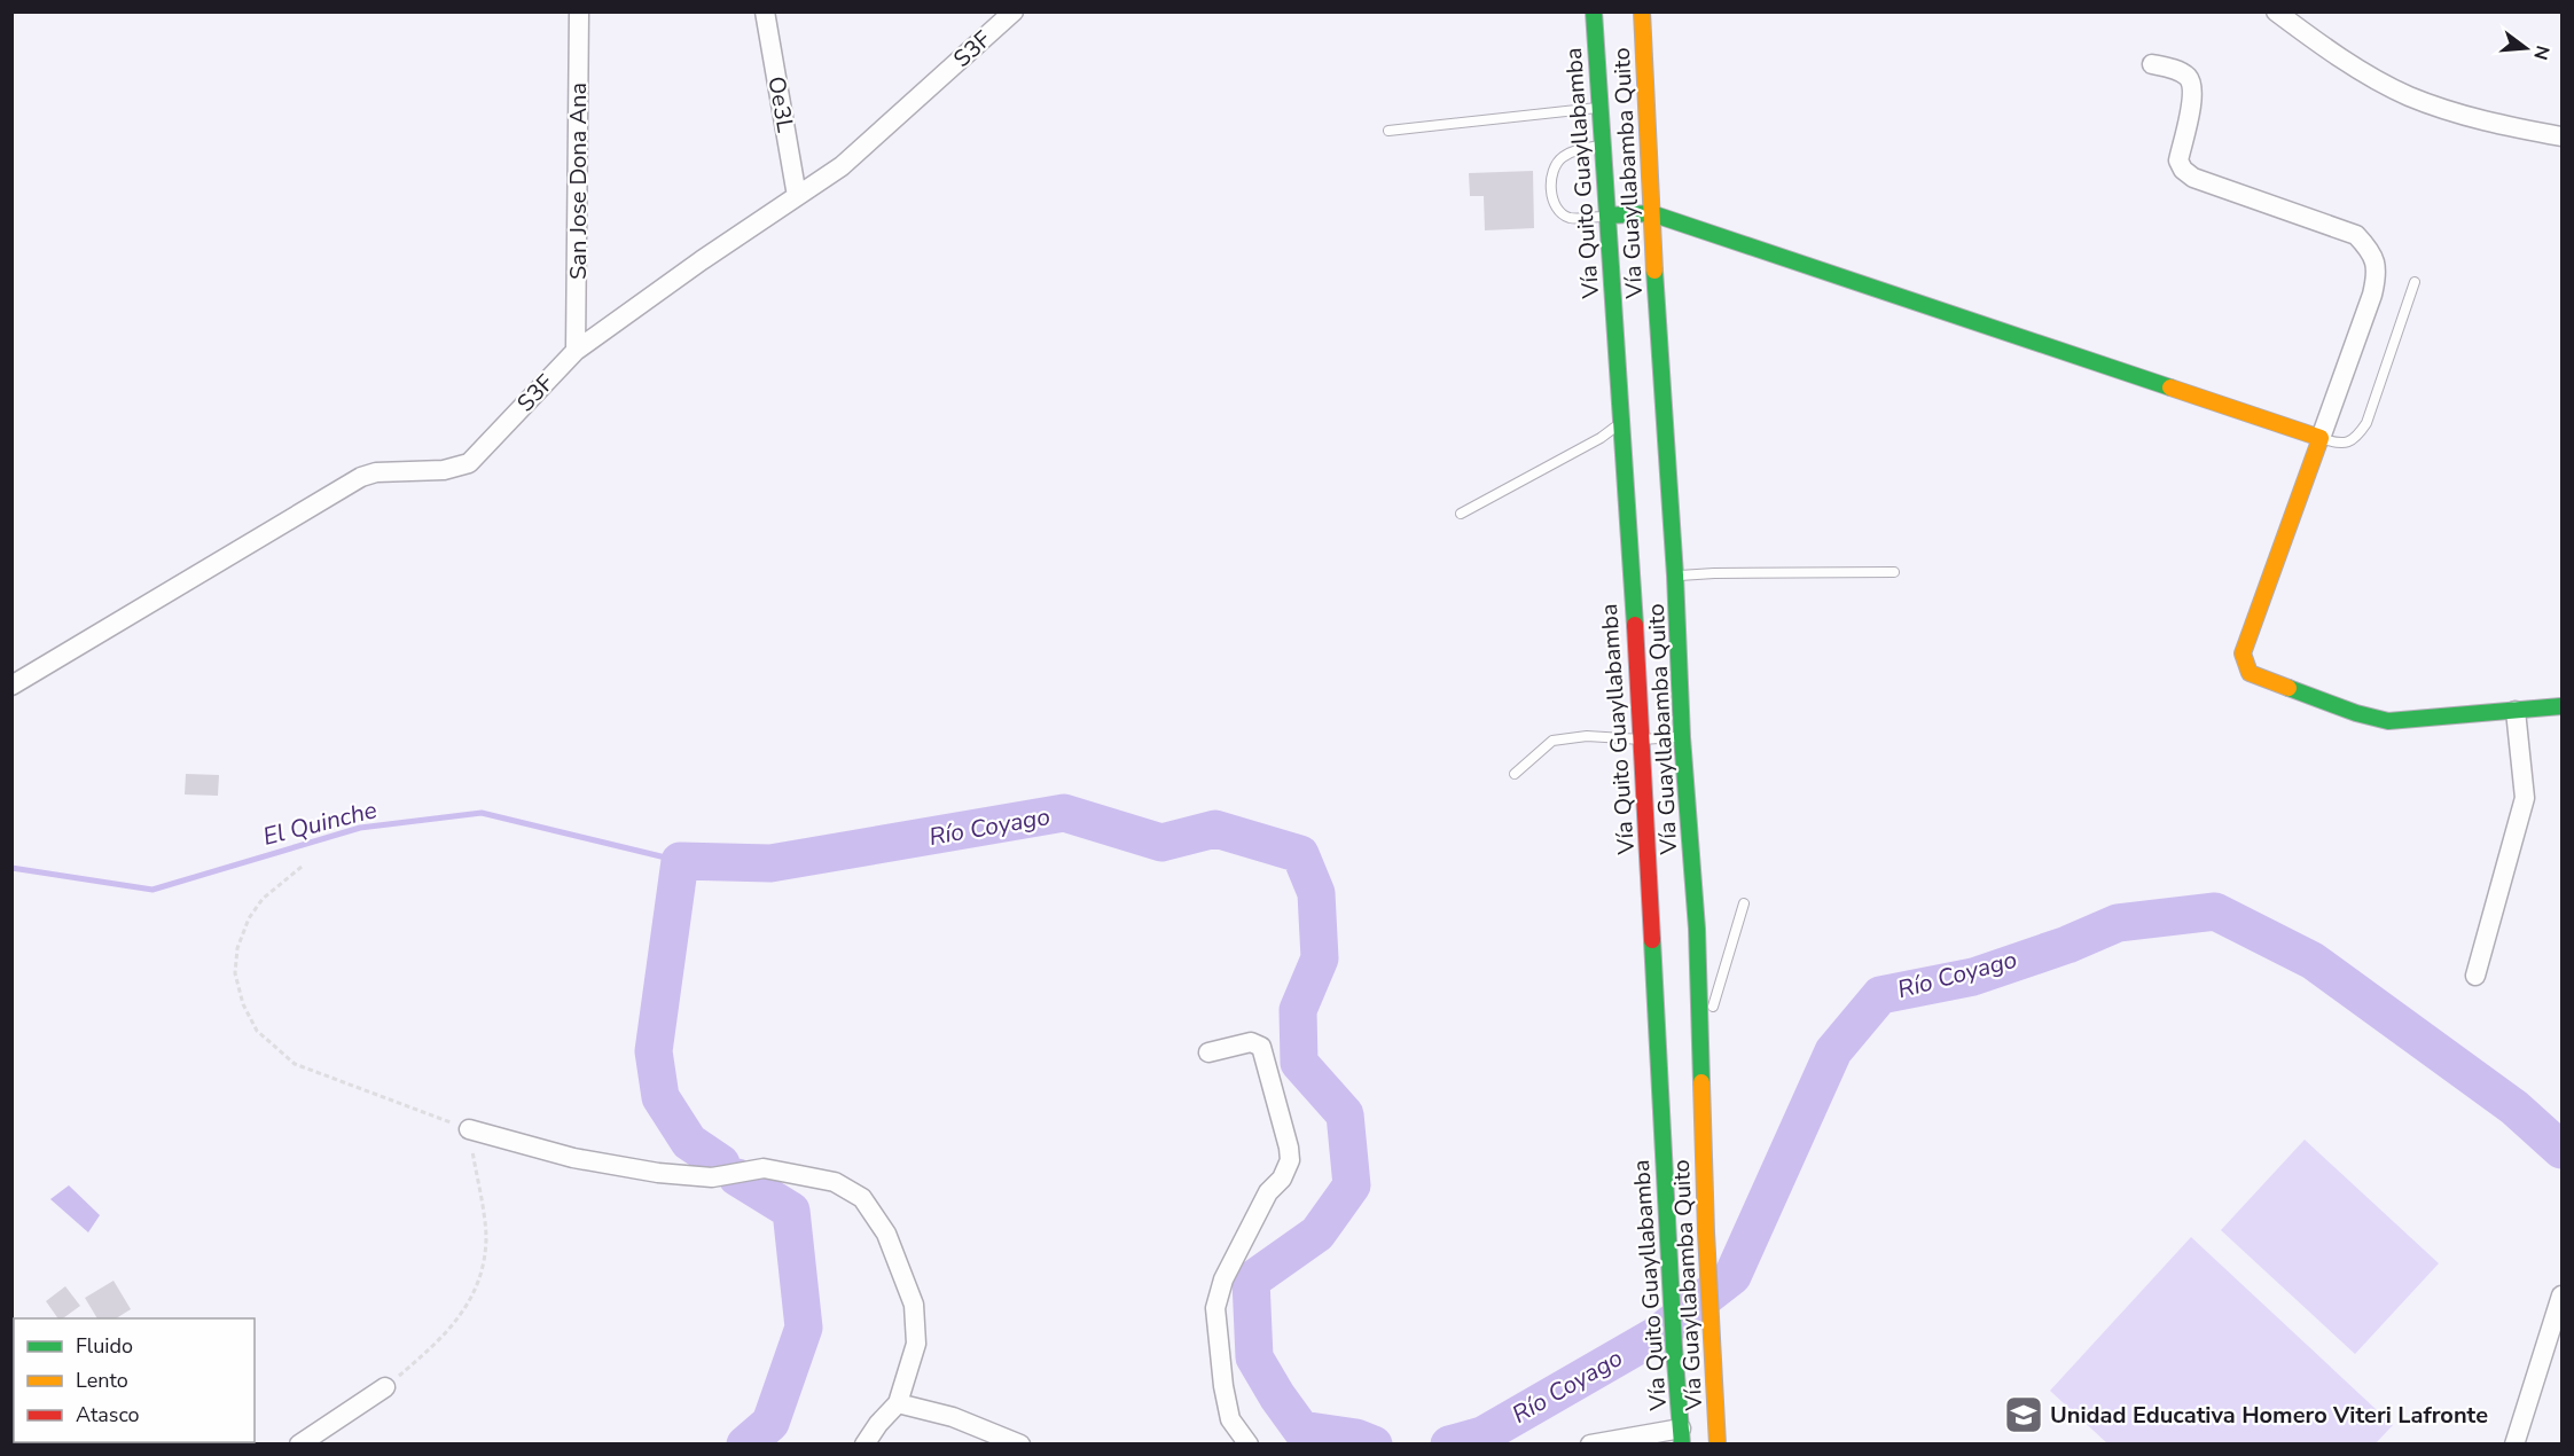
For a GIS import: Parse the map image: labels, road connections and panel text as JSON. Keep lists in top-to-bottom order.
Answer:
{
  "streets": {
    "main road": ["Vía Quito Guayllabamba", "Vía Guayllabamba Quito"],
    "street": ["S3F", "Oe3L", "San Jose Dona Ana"]
  },
  "crossings": [
    ["S3F", "Oe3L"],
    ["S3F", "San Jose Dona Ana"]
  ],
  "water": ["El Quinche", "Río Coyago"],
  "places": {
    "school or university": ["Unidad Educativa Homero Viteri Lafronte"]
  },
  "legend": ["Fluido", "Lento", "Atasco"],
  "north": "right"
}
